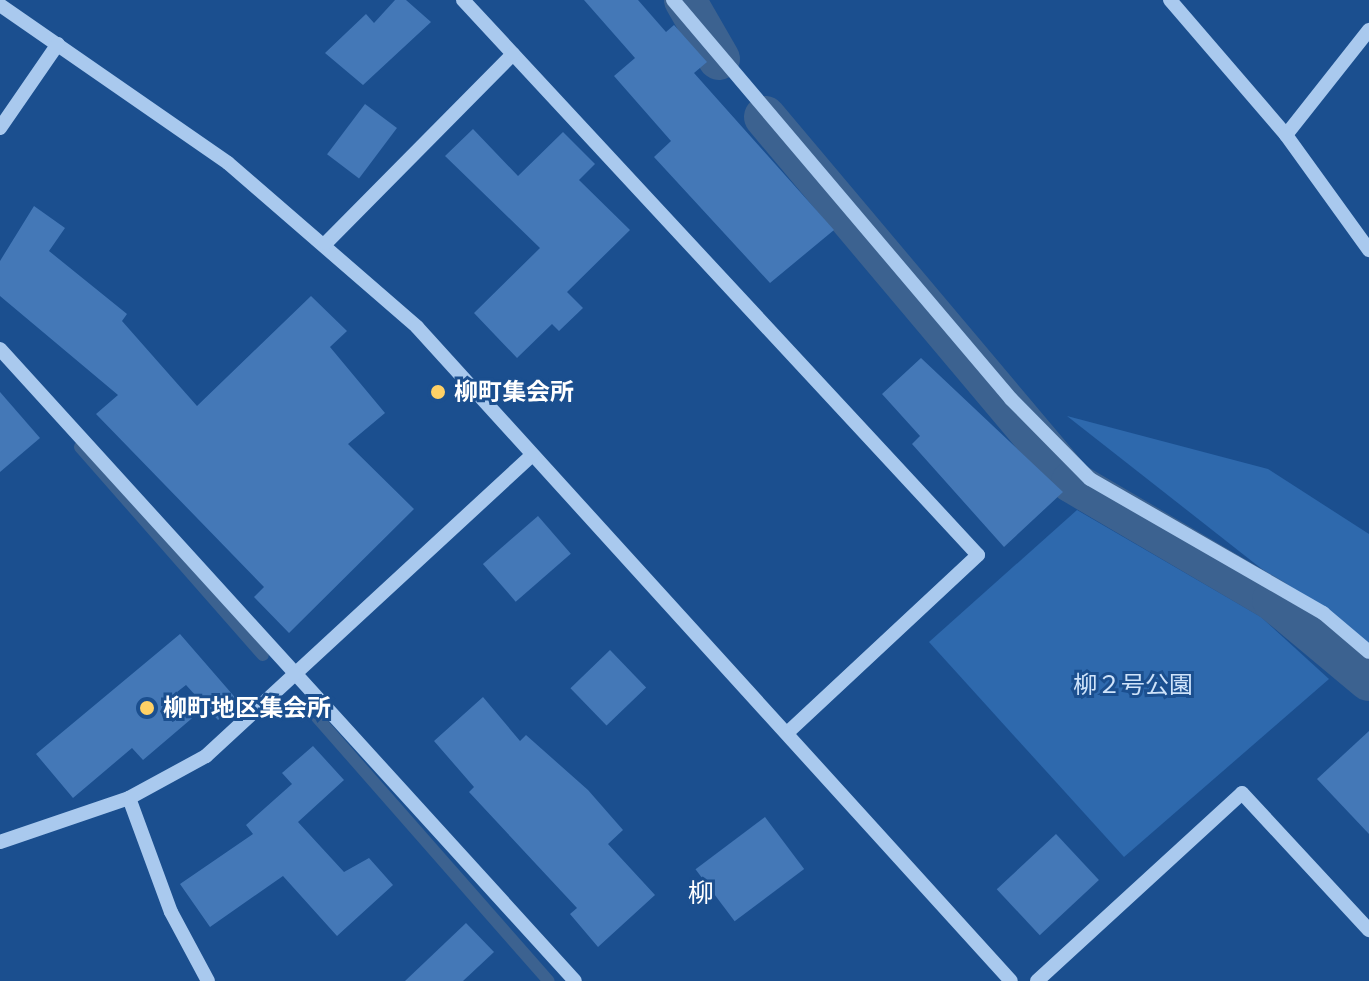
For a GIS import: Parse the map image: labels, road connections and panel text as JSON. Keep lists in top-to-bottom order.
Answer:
{
  "districts": ["柳"],
  "parks": ["柳２号公園"],
  "places": ["柳町集会所", "柳町地区集会所"]
}
